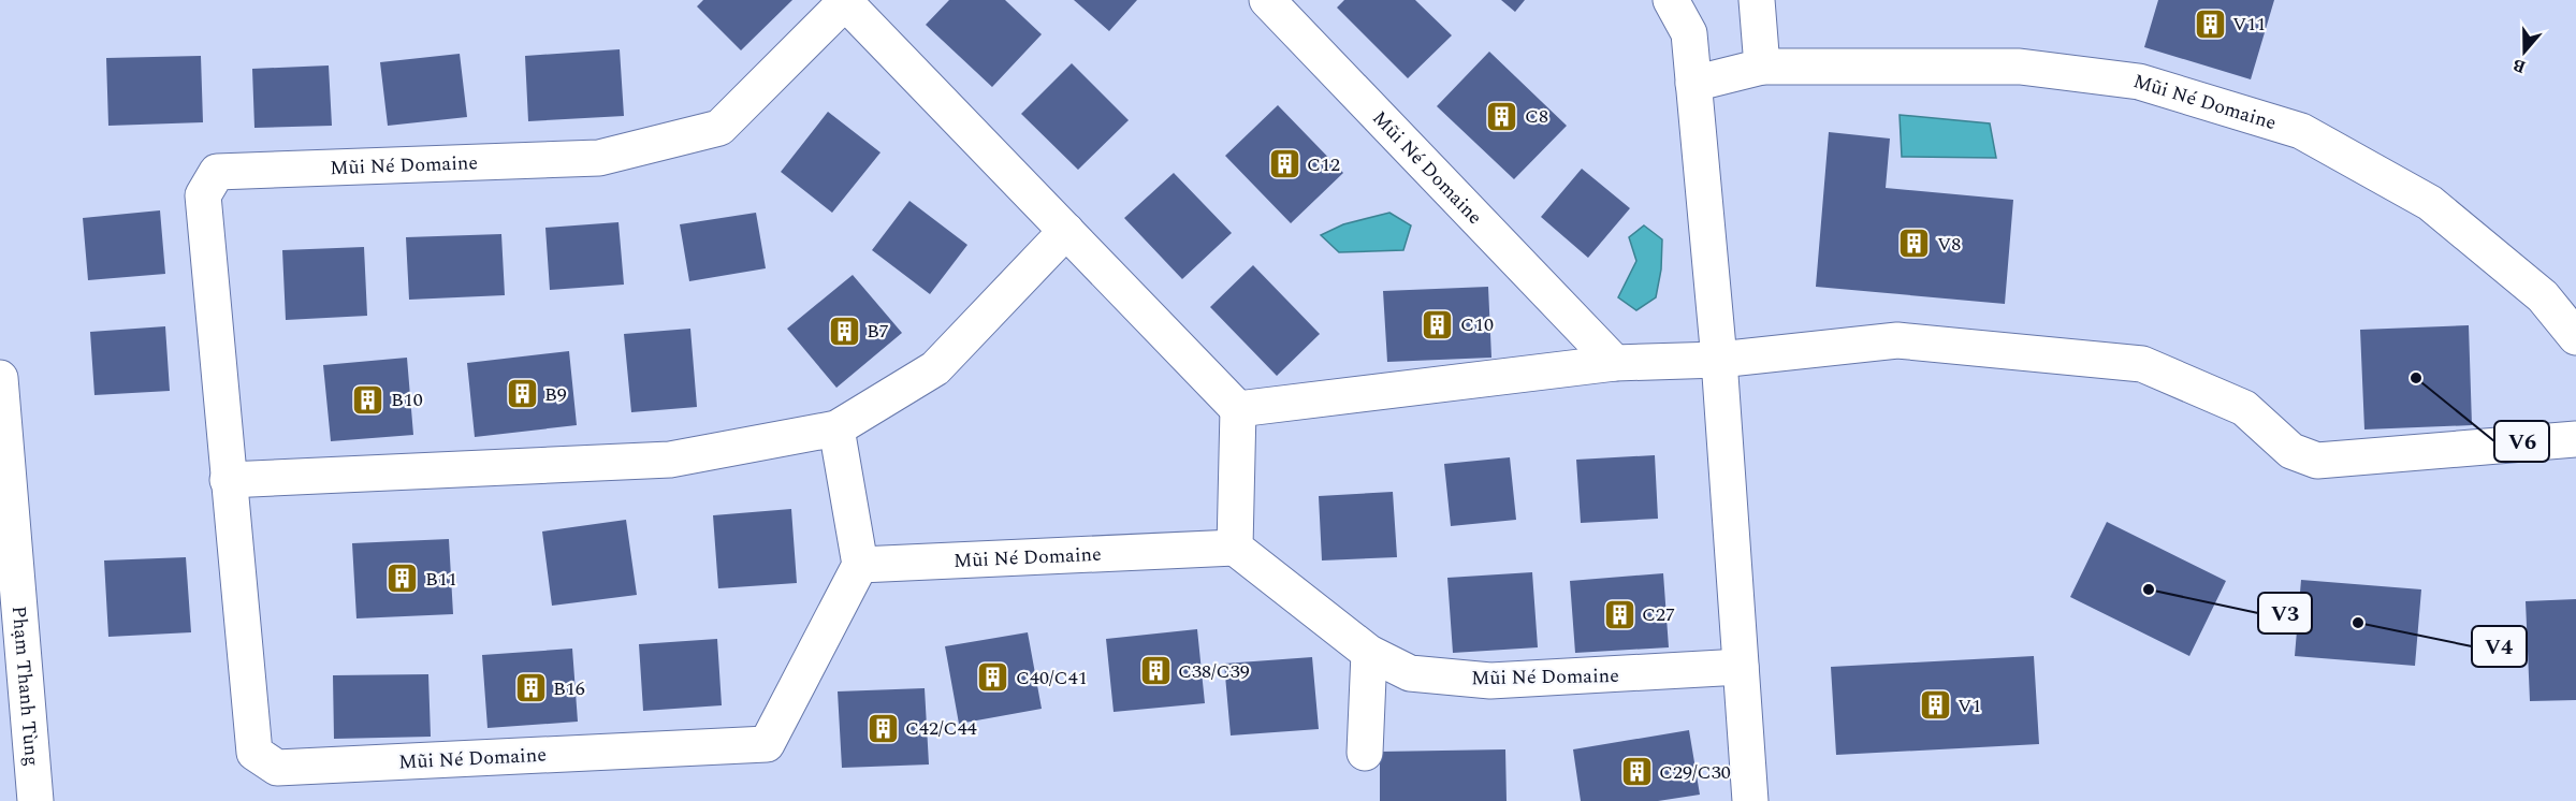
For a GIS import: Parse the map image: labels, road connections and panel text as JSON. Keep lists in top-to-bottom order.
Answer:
{
  "streets": {
    "street": ["Mũi Né Domaine", "Phạm Thanh Tùng"]
  },
  "places": {
    "building": [
      "V11",
      "C8",
      "C12",
      "V8",
      "C10",
      "B7",
      "B9",
      "B10",
      "B11",
      "C27",
      "C38/C39",
      "C40/C41",
      "B16",
      "V1",
      "C42/C44",
      "C29/C30"
    ],
    "other": ["V6", "V3", "V4"]
  },
  "north": "bottom"
}
